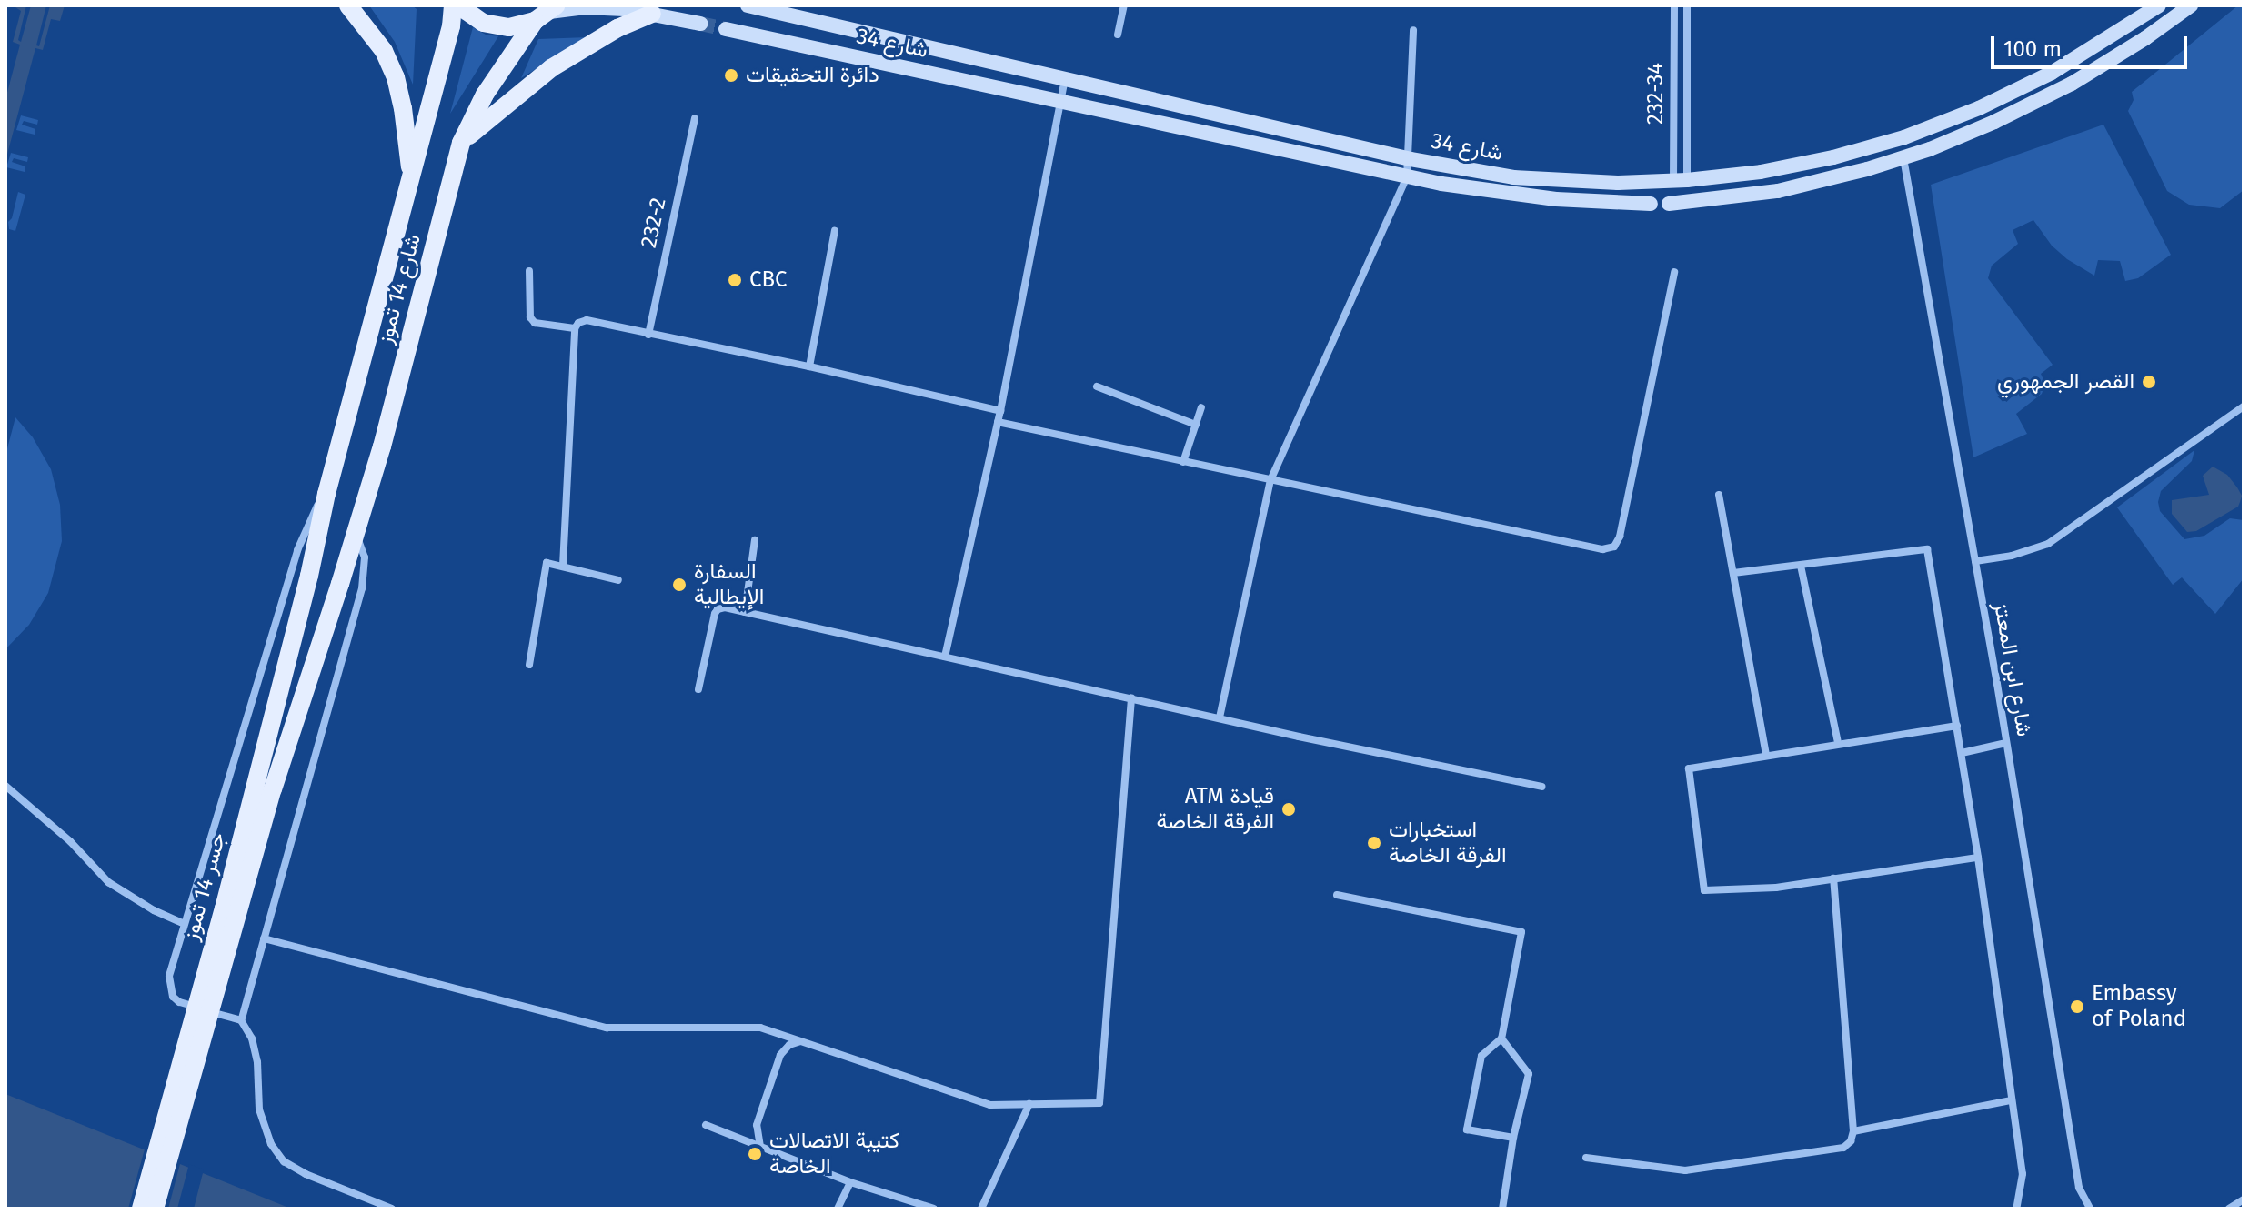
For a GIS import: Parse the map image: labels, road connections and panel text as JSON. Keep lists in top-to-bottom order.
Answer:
{
  "streets": {
    "main road": ["شارع 34", "شارع 14 تموز", "جسر 14 تموز"],
    "street": ["232-34", "232-2", "شارع ابن المعتز"]
  },
  "crossings": [
    ["شارع 34", "232-34"],
    ["شارع 14 تموز", "جسر 14 تموز"]
  ],
  "places": [
    "دائرة التحقيقات",
    "CBC",
    "القصر الجمهوري",
    "السفارة الإيطالية",
    "ATM قيادة الفرقة الخاصة",
    "استخبارات الفرقة الخاصة",
    "Embassy of Poland",
    "كتيبة الاتصالات الخاصة"
  ],
  "scale_bar": "100 m"
}
